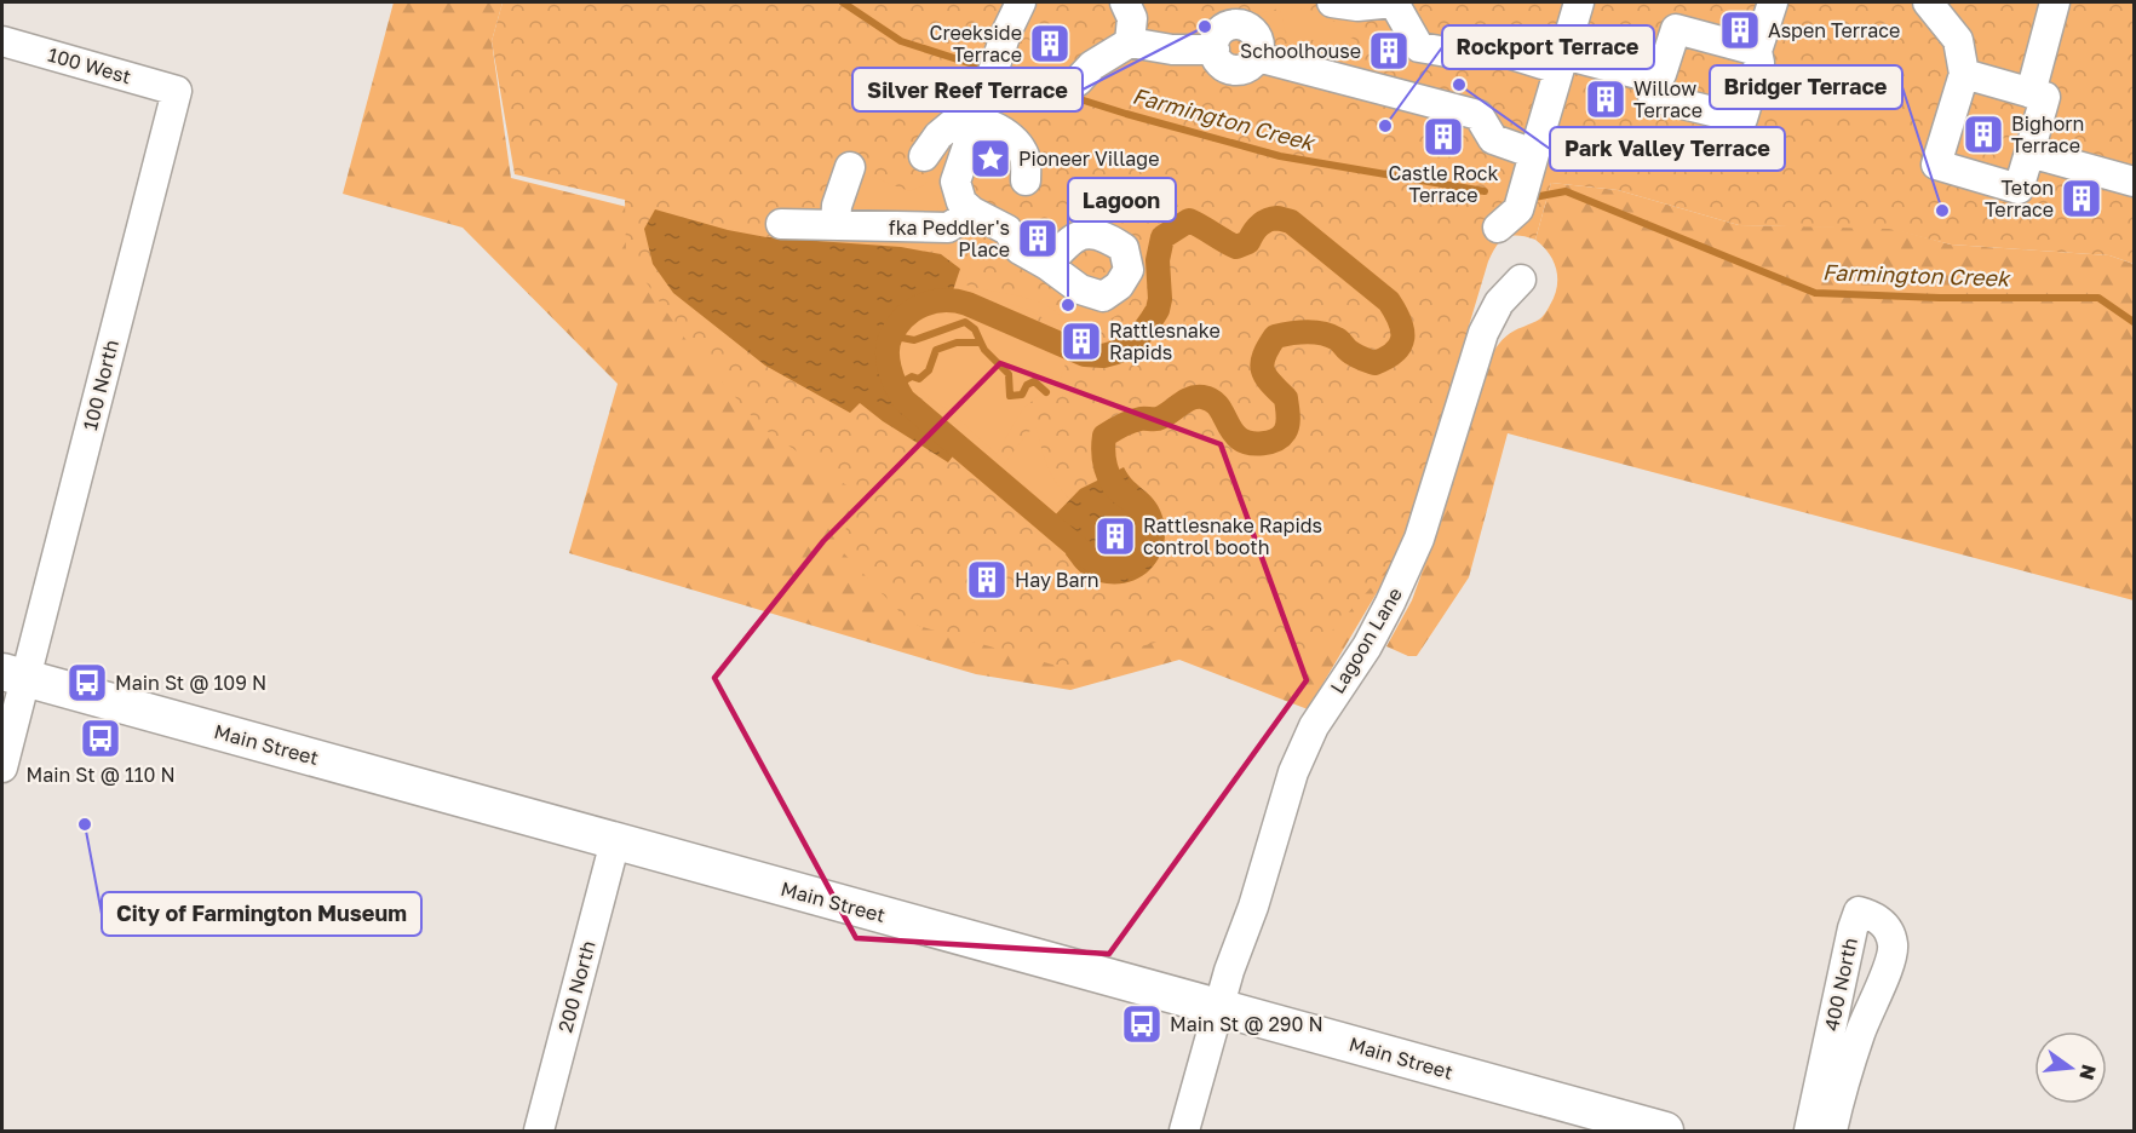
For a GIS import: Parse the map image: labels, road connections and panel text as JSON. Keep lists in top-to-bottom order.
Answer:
{
  "streets": {
    "main road": ["Main Street"],
    "street": [
      "100 West",
      "100 North",
      "Lagoon Lane",
      "400 North",
      "200 North"
    ]
  },
  "crossings": [
    ["100 West", "100 North"],
    ["100 North", "Main Street"],
    ["Lagoon Lane", "Main Street"],
    ["Main Street", "200 North"]
  ],
  "water": ["Farmington Creek"],
  "places": {
    "other": [
      "Silver Reef Terrace",
      "Park Valley Terrace",
      "Rockport Terrace",
      "Bridger Terrace",
      "Lagoon",
      "City of Farmington Museum"
    ],
    "building": [
      "Aspen Terrace",
      "Creekside Terrace",
      "Schoolhouse",
      "Willow Terrace",
      "Bighorn Terrace",
      "Castle Rock Terrace",
      "Teton Terrace",
      "fka Peddler's Place",
      "Rattlesnake Rapids",
      "Rattlesnake Rapids control booth",
      "Hay Barn"
    ],
    "place": ["Pioneer Village"],
    "bus stop": ["Main St @ 109 N", "Main St @ 110 N", "Main St @ 290 N"]
  },
  "north": "right"
}
